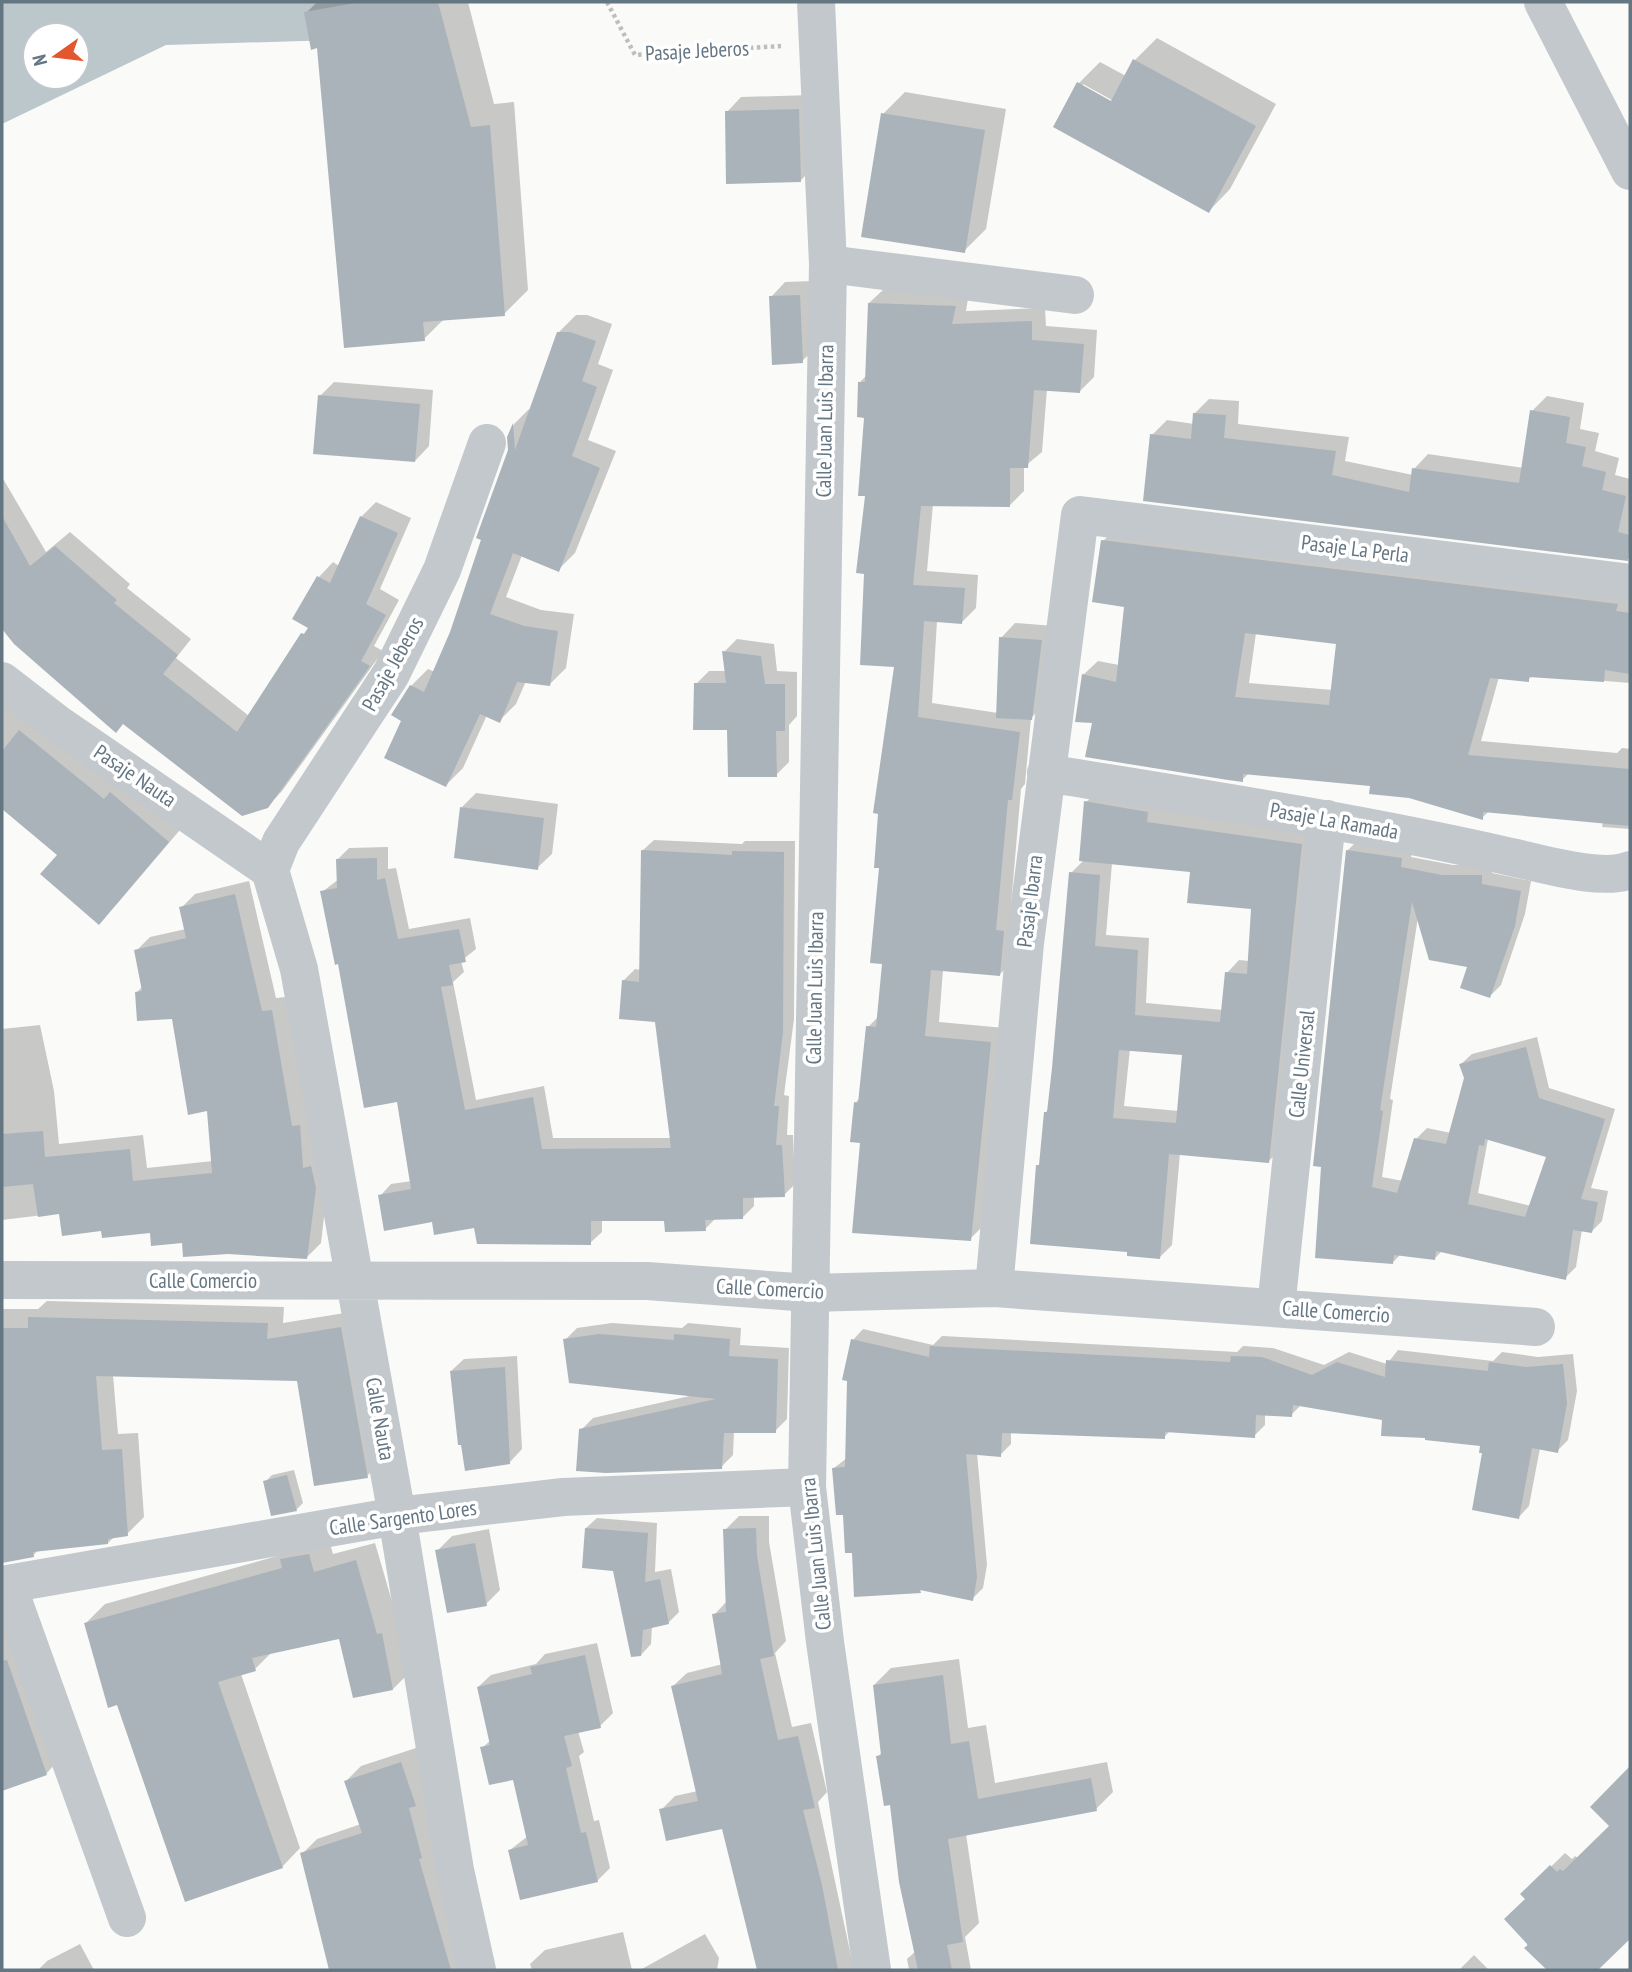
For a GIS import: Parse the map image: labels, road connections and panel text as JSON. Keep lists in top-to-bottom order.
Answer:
{
  "streets": {
    "street": [
      "Pasaje Jeberos",
      "Calle Juan Luis Ibarra",
      "Pasaje La Perla",
      "Pasaje Nauta",
      "Pasaje La Ramada",
      "Pasaje Ibarra",
      "Calle Universal",
      "Calle Comercio",
      "Calle Nauta",
      "Calle Sargento Lores"
    ]
  },
  "crossings": [
    ["Pasaje Jeberos", "Calle Juan Luis Ibarra"],
    ["Pasaje Jeberos", "Pasaje Nauta"],
    ["Pasaje Jeberos", "Calle Nauta"],
    ["Calle Juan Luis Ibarra", "Calle Comercio"],
    ["Calle Juan Luis Ibarra", "Calle Sargento Lores"],
    ["Pasaje La Perla", "Pasaje Ibarra"],
    ["Pasaje Nauta", "Calle Nauta"],
    ["Pasaje La Ramada", "Pasaje Ibarra"],
    ["Pasaje La Ramada", "Calle Universal"],
    ["Pasaje Ibarra", "Calle Comercio"],
    ["Calle Universal", "Calle Comercio"],
    ["Calle Comercio", "Calle Nauta"],
    ["Calle Nauta", "Calle Sargento Lores"]
  ],
  "north": "left"
}
